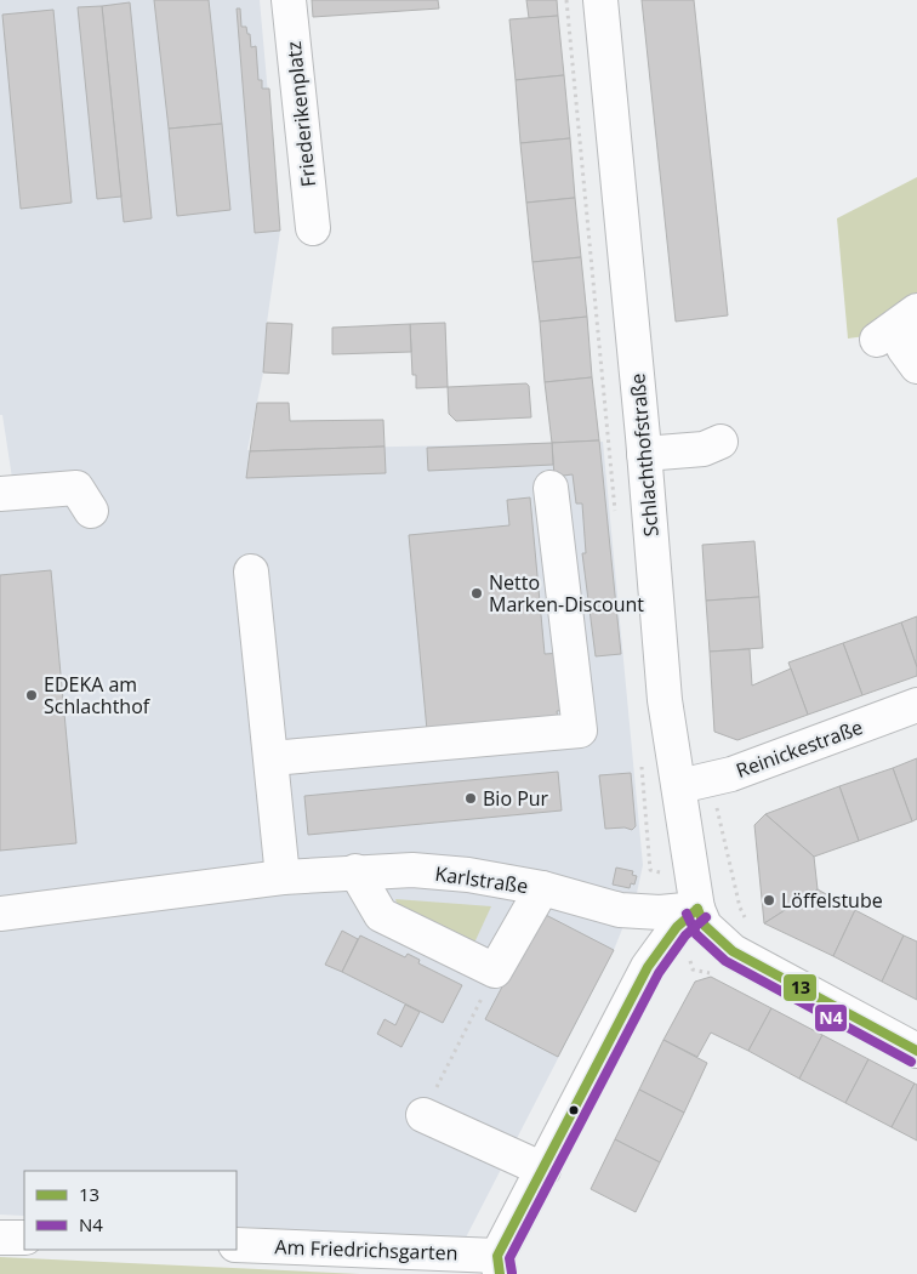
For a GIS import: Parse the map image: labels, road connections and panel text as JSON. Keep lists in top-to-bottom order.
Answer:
{
  "streets": {
    "street": [
      "Friederikenplatz",
      "Schlachthofstraße",
      "Reinickestraße",
      "Karlstraße",
      "Am Friedrichsgarten"
    ]
  },
  "crossings": [
    ["Schlachthofstraße", "Reinickestraße"],
    ["Schlachthofstraße", "Karlstraße"]
  ],
  "places": [
    "Netto Marken-Discount",
    "EDEKA am Schlachthof",
    "Bio Pur",
    "Löffelstube"
  ],
  "lines": ["transit line 13", "transit line N4"],
  "legend": ["13", "N4"]
}
